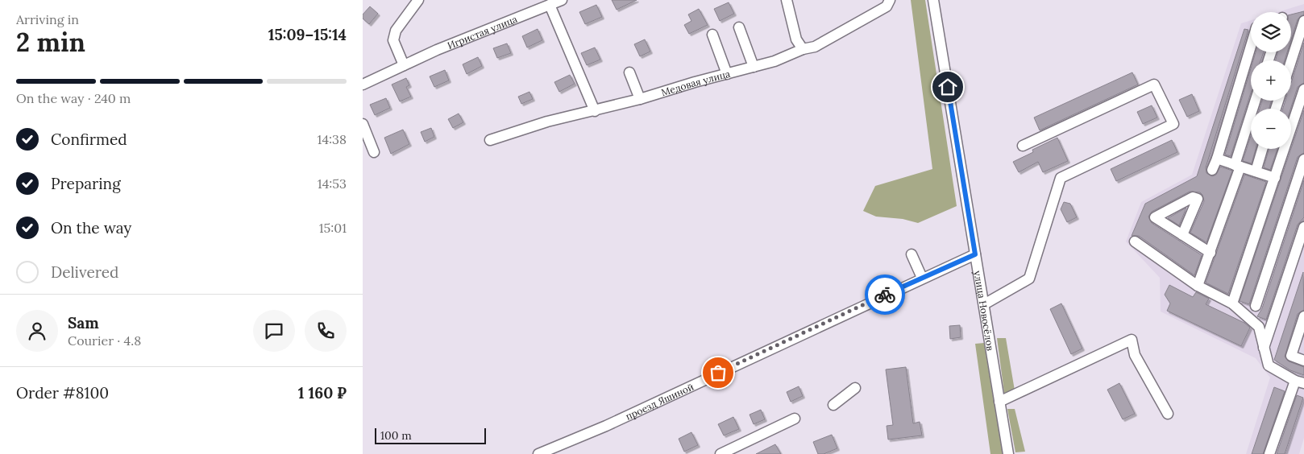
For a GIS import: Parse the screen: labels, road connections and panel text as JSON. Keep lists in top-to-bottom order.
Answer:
{
  "streets": {
    "street": [
      "Игристая улица",
      "Медовая улица",
      "улица Новосёлов",
      "проезд Яшиной"
    ]
  },
  "crossings": [
    ["улица Новосёлов", "проезд Яшиной"]
  ],
  "scale_bar": "100 m",
  "page": {
    "heading": ["2 min", "Arriving in", "15:09–15:14"],
    "panel": [
      "Sam",
      "Courier · 4.8",
      "Order #8100",
      "1 160 ₽"
    ],
    "map_buttons": ["+", "−"],
    "bar": "On the way · 240 m",
    "list": [
      ["Confirmed", "14:38"],
      ["Preparing", "14:53"],
      ["On the way", "15:01"],
      "Delivered"
    ],
    "scale": "100 m"
  }
}
